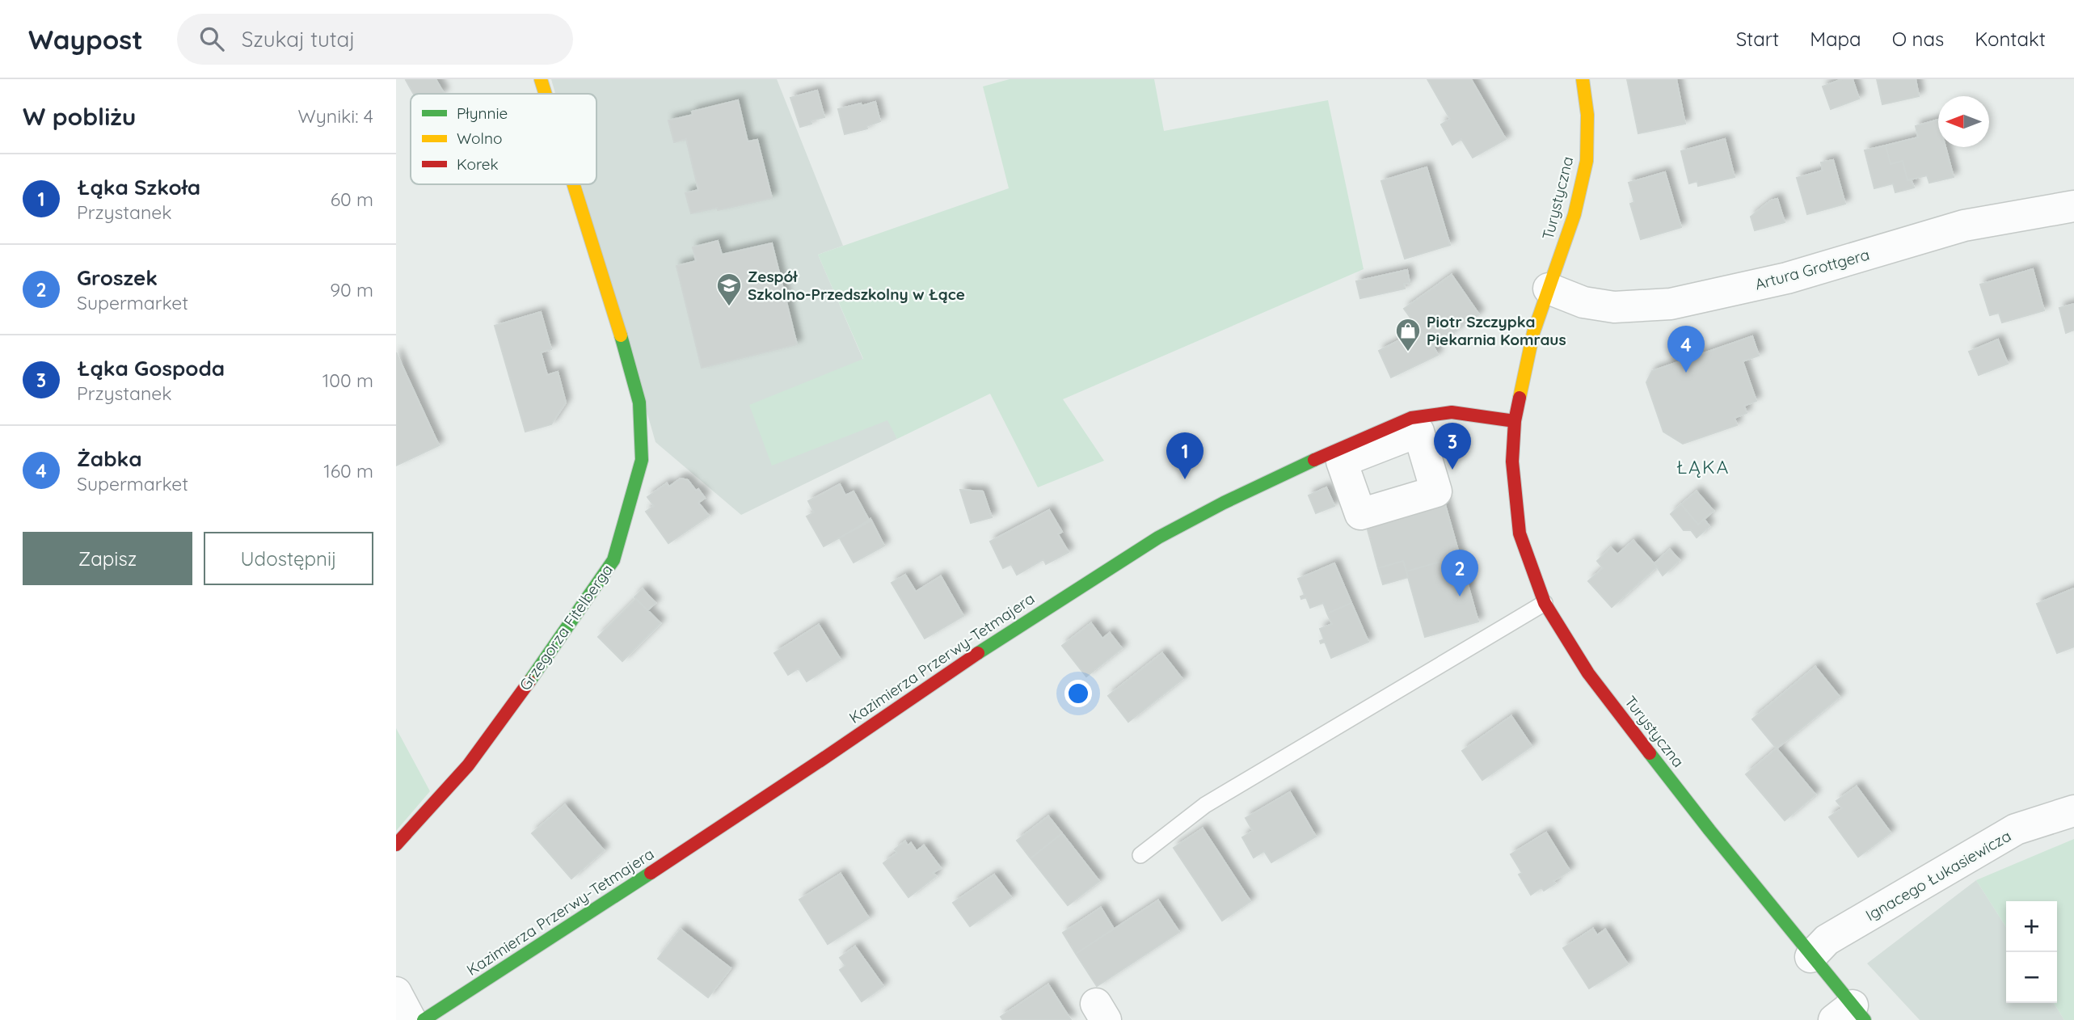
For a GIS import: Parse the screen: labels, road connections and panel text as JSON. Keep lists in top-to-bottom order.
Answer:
{
  "streets": {
    "street": [
      "Turystyczna",
      "Artura Grottgera",
      "Grzegorza Fitelberga",
      "Kazimierza Przerwy-Tetmajera",
      "Ignacego Łukasiewicza"
    ]
  },
  "crossings": [
    ["Turystyczna", "Artura Grottgera"],
    ["Turystyczna", "Kazimierza Przerwy-Tetmajera"],
    ["Turystyczna", "Ignacego Łukasiewicza"]
  ],
  "districts": ["ŁĄKA"],
  "places": {
    "school or university": ["Zespół Szkolno-Przedszkolny w Łące"],
    "shop": ["Piotr Szczypka Piekarnia Komraus"]
  },
  "legend": ["Płynnie", "Wolno", "Korek"],
  "north": "left",
  "page": {
    "header": "Waypost",
    "search": "Szukaj tutaj",
    "nav": [
      "Start",
      "Mapa",
      "O nas",
      "Kontakt"
    ],
    "heading": ["W pobliżu", "Wyniki: 4"],
    "list": [
      {
        "mark": "1",
        "name": "Łąka Szkoła",
        "note": "Przystanek",
        "value": "60 m"
      },
      {
        "mark": "2",
        "name": "Groszek",
        "note": "Supermarket",
        "value": "90 m"
      },
      {
        "mark": "3",
        "name": "Łąka Gospoda",
        "note": "Przystanek",
        "value": "100 m"
      },
      {
        "mark": "4",
        "name": "Żabka",
        "note": "Supermarket",
        "value": "160 m"
      }
    ],
    "pins": [
      "4",
      "3",
      "1",
      "2"
    ],
    "buttons": ["Zapisz", "Udostępnij"],
    "map_buttons": ["+", "−"]
  }
}
